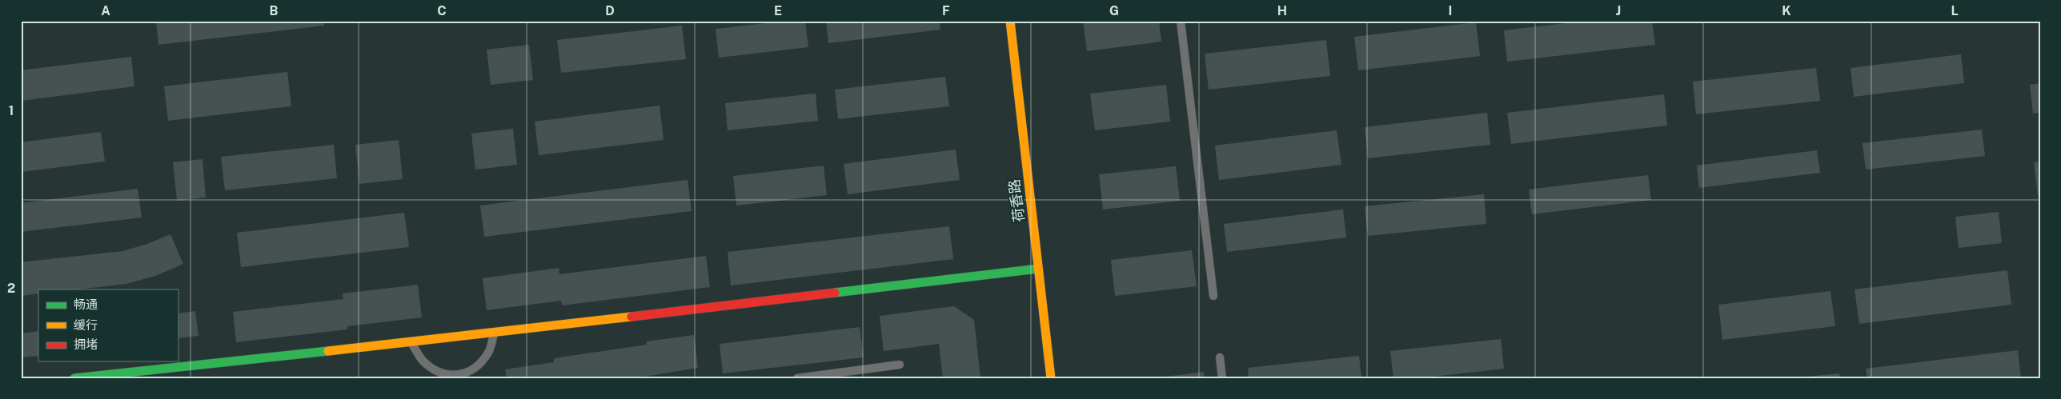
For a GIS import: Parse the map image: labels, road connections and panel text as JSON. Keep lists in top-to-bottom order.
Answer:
{
  "streets": {
    "street": ["荷香路"]
  },
  "legend": ["畅通", "缓行", "拥堵"],
  "grid": {
    "columns": [
      "A",
      "B",
      "C",
      "D",
      "E",
      "F",
      "G",
      "H",
      "I",
      "J",
      "K",
      "L"
    ],
    "rows": ["1", "2"]
  }
}
